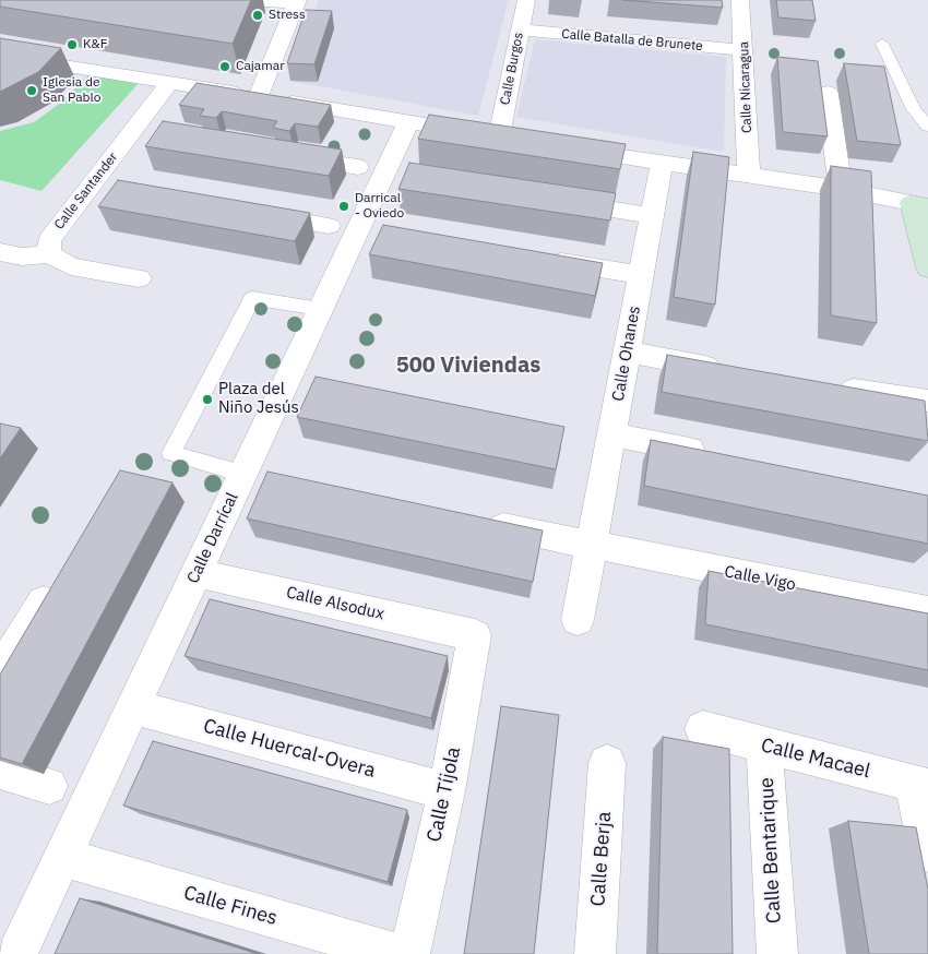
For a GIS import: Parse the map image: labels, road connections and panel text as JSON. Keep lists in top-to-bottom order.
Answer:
{
  "streets": {
    "street": [
      "Calle Batalla de Brunete",
      "Calle Burgos",
      "Calle Nicaragua",
      "Calle Santander",
      "Calle Ohanes",
      "Calle Darrícal",
      "Calle Vigo",
      "Calle Alsodux",
      "Calle Huercal-Overa",
      "Calle Macael",
      "Calle Tíjola",
      "Calle Bentarique",
      "Calle Berja",
      "Calle Fines"
    ]
  },
  "crossings": [
    ["Calle Batalla de Brunete", "Calle Burgos"],
    ["Calle Batalla de Brunete", "Calle Nicaragua"],
    ["Calle Burgos", "Calle Darrícal"],
    ["Calle Ohanes", "Calle Vigo"],
    ["Calle Darrícal", "Calle Alsodux"],
    ["Calle Darrícal", "Calle Huercal-Overa"],
    ["Calle Darrícal", "Calle Fines"],
    ["Calle Alsodux", "Calle Tíjola"],
    ["Calle Huercal-Overa", "Calle Tíjola"],
    ["Calle Macael", "Calle Bentarique"]
  ],
  "districts": ["500 Viviendas"],
  "places": [
    "Stress",
    "K&F",
    "Cajamar",
    "Iglesia de San Pablo",
    "Darrical - Oviedo",
    "Plaza del Niño Jesús"
  ]
}
